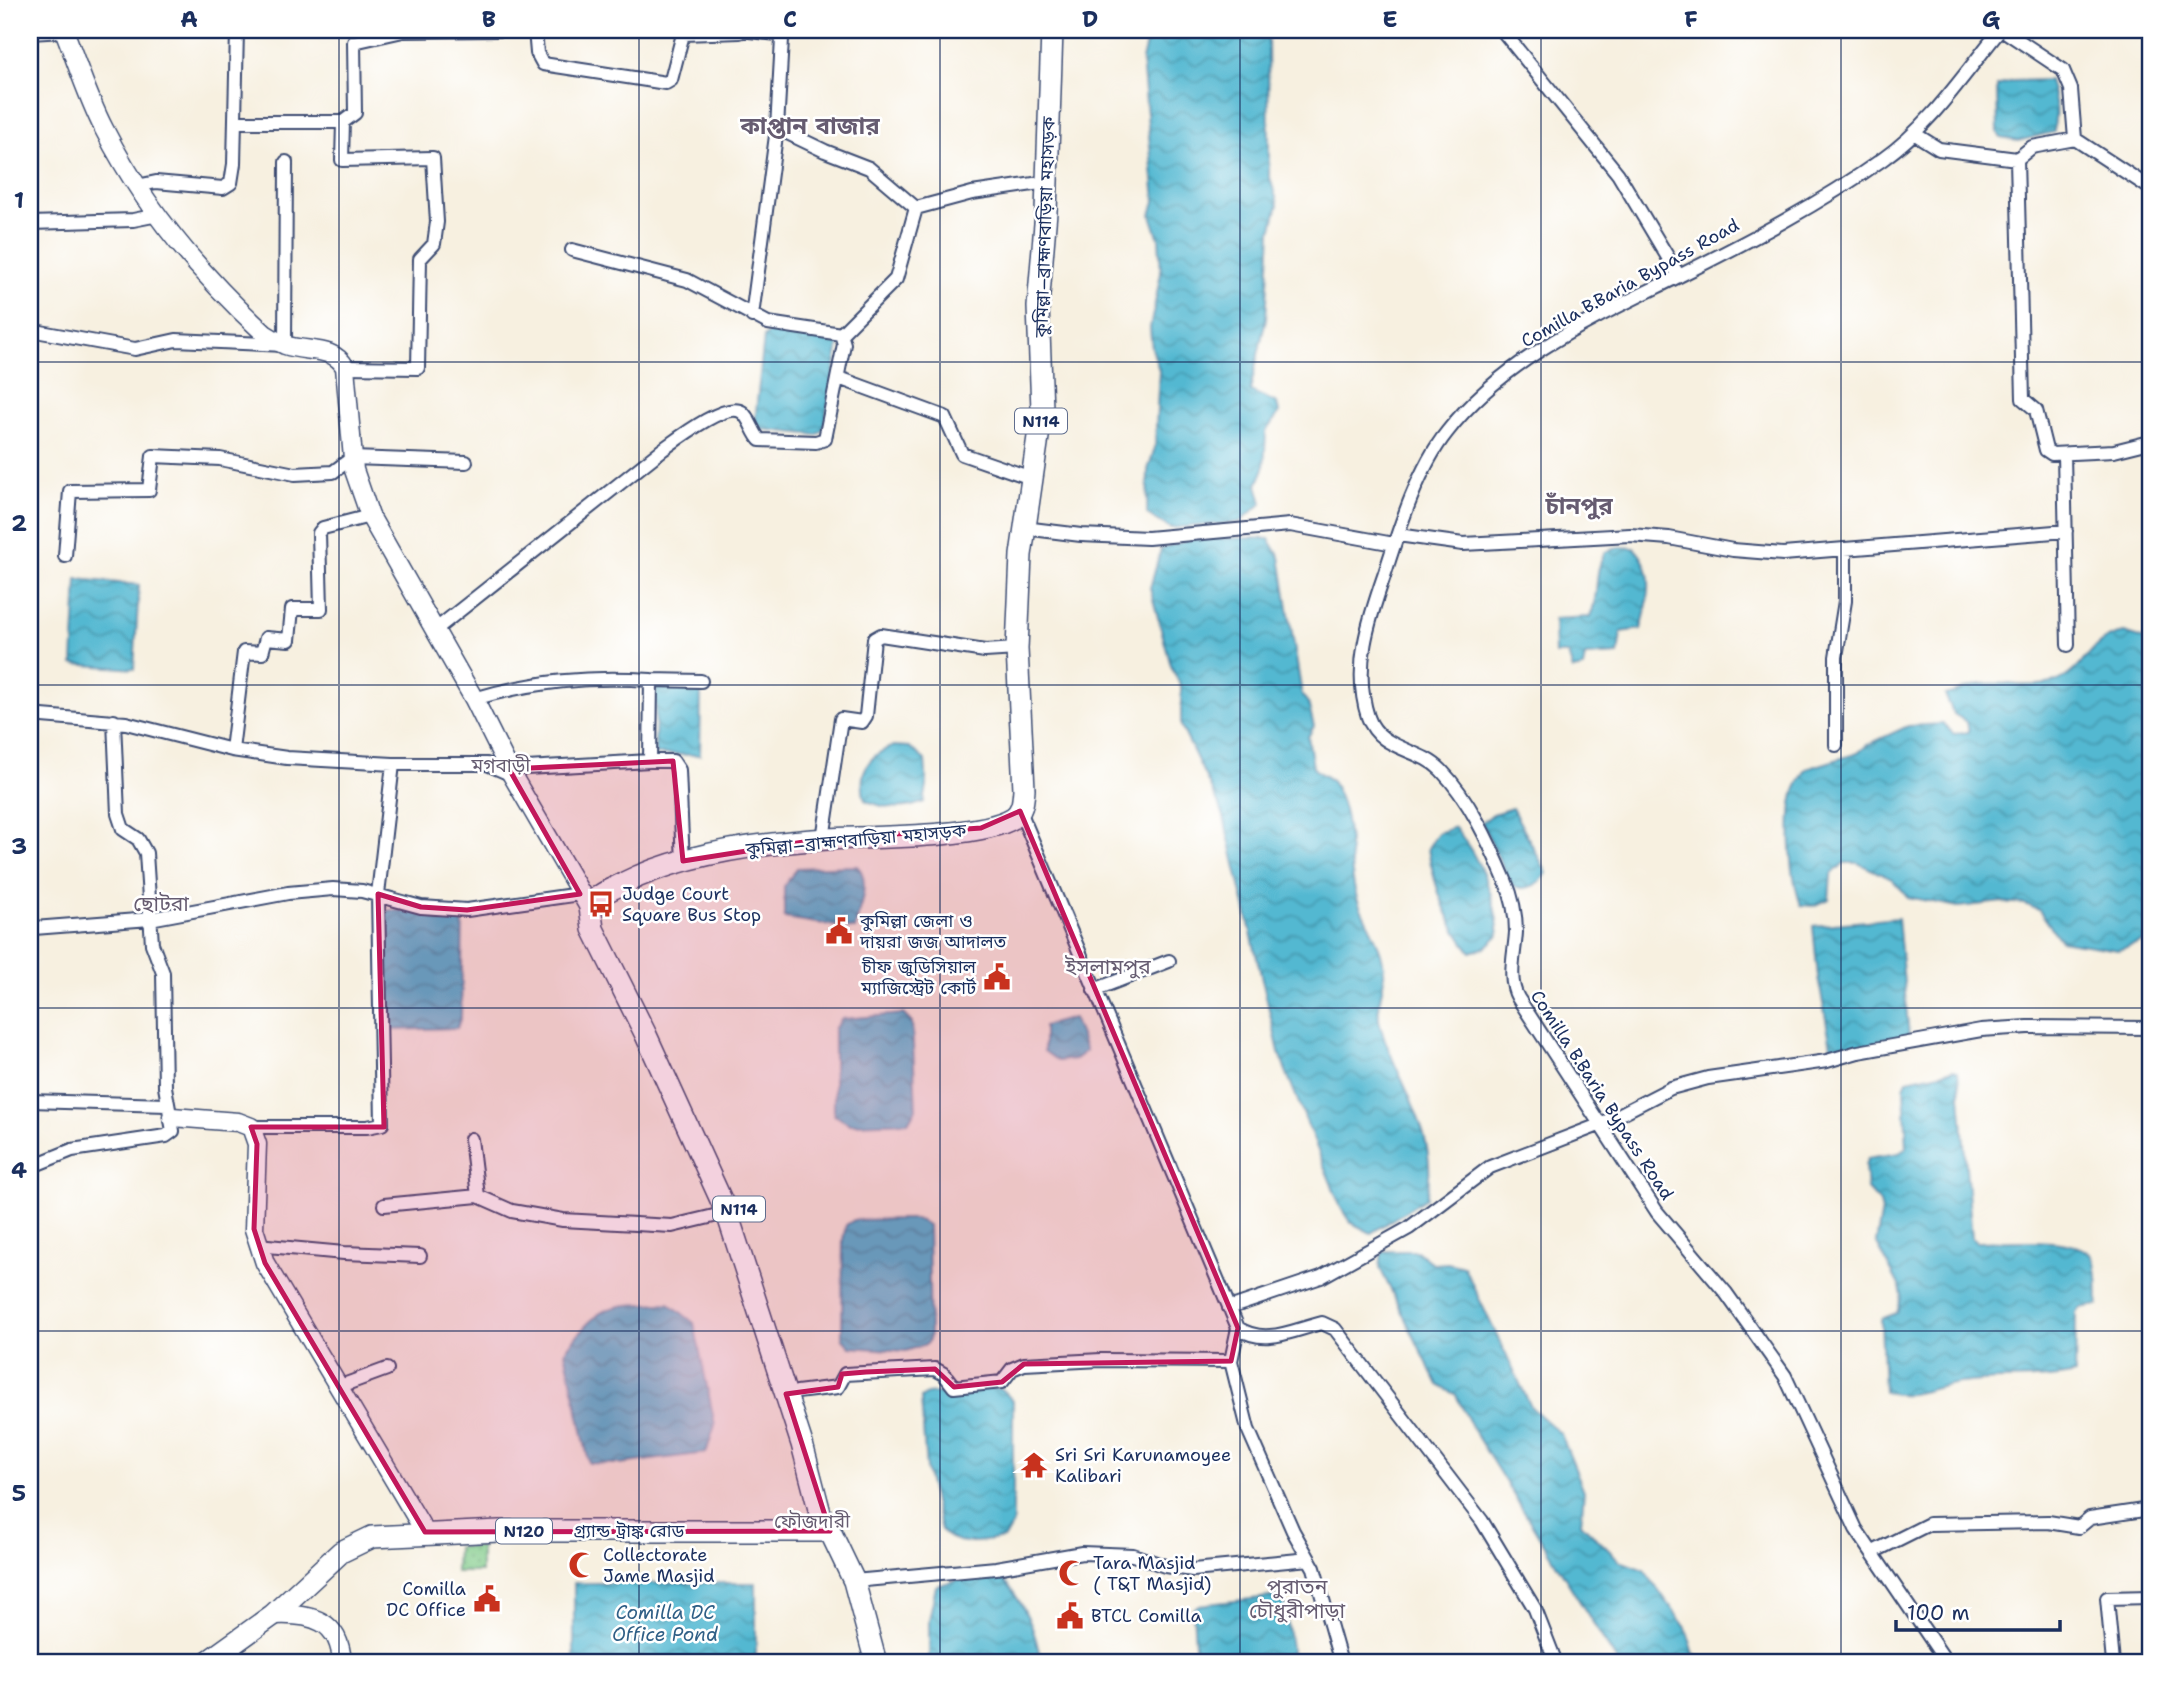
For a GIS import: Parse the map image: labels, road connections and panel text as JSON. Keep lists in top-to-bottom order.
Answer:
{
  "streets": {
    "highway": [
      "কুমিল্লা–ব্রাহ্মণবাড়িয়া মহাসড়ক",
      "N114",
      "N120",
      "গ্র্যান্ড ট্রাঙ্ক রোড"
    ],
    "street": ["Comilla B.Baria Bypass Road"]
  },
  "crossings": [
    ["কুমিল্লা–ব্রাহ্মণবাড়িয়া মহাসড়ক", "N114"],
    ["N114", "গ্র্যান্ড ট্রাঙ্ক রোড"]
  ],
  "districts": [
    "কাপ্তান বাজার",
    "চাঁনপুর",
    "মগবাড়ী",
    "ছোটরা",
    "ইসলামপুর",
    "ফৌজদারী",
    "পুরাতন চৌধুরীপাড়া"
  ],
  "water": ["Comilla DC Office Pond"],
  "places": {
    "bus stop": ["Judge Court Square Bus Stop"],
    "public building": [
      "কুমিল্লা জেলা ও দায়রা জজ আদালত",
      "চীফ জুডিসিয়াল ম্যাজিস্ট্রেট কোর্ট",
      "Comilla DC Office",
      "BTCL Comilla"
    ],
    "temple": ["Sri Sri Karunamoyee Kalibari"],
    "mosque": ["Collectorate Jame Masjid", "Tara Masjid ( T&T Masjid)"]
  },
  "scale_bar": "100 m",
  "grid": {
    "columns": [
      "A",
      "B",
      "C",
      "D",
      "E",
      "F",
      "G"
    ],
    "rows": [
      "1",
      "2",
      "3",
      "4",
      "5"
    ]
  }
}
